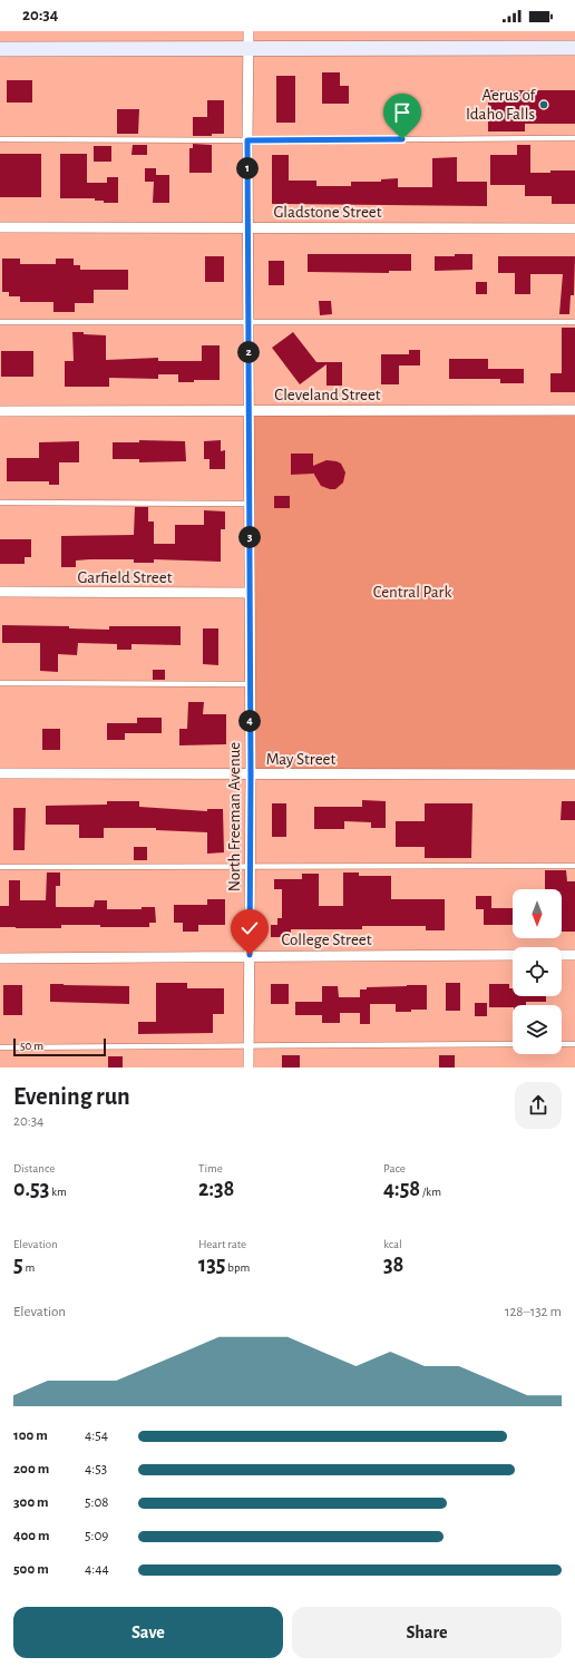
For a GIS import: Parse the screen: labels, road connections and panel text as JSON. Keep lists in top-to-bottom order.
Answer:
{
  "streets": {
    "street": [
      "Gladstone Street",
      "Cleveland Street",
      "Garfield Street",
      "May Street",
      "North Freeman Avenue",
      "College Street"
    ]
  },
  "crossings": [
    ["Gladstone Street", "North Freeman Avenue"],
    ["Cleveland Street", "North Freeman Avenue"],
    ["Garfield Street", "North Freeman Avenue"],
    ["May Street", "North Freeman Avenue"],
    ["North Freeman Avenue", "College Street"]
  ],
  "parks": ["Central Park"],
  "places": ["Aerus of Idaho Falls"],
  "scale_bar": "50 m",
  "north": "bottom",
  "page": {
    "status": "20:34",
    "pins": [
      "1",
      "2",
      "3",
      "4"
    ],
    "scale": "50 m",
    "heading": ["Evening run", "20:34"],
    "stats": [
      ["Distance", "0.53 km"],
      ["Time", "2:38"],
      ["Pace", "4:58 /km"],
      ["Elevation", "5 m"],
      ["Heart rate", "135 bpm"],
      ["kcal", "38"]
    ],
    "chart": ["Elevation", "128–132 m"],
    "list": [
      {
        "name": "100 m",
        "note": "4:54"
      },
      {
        "name": "200 m",
        "note": "4:53"
      },
      {
        "name": "300 m",
        "note": "5:08"
      },
      {
        "name": "400 m",
        "note": "5:09"
      },
      {
        "name": "500 m",
        "note": "4:44"
      }
    ],
    "buttons": ["Save", "Share"]
  }
}
